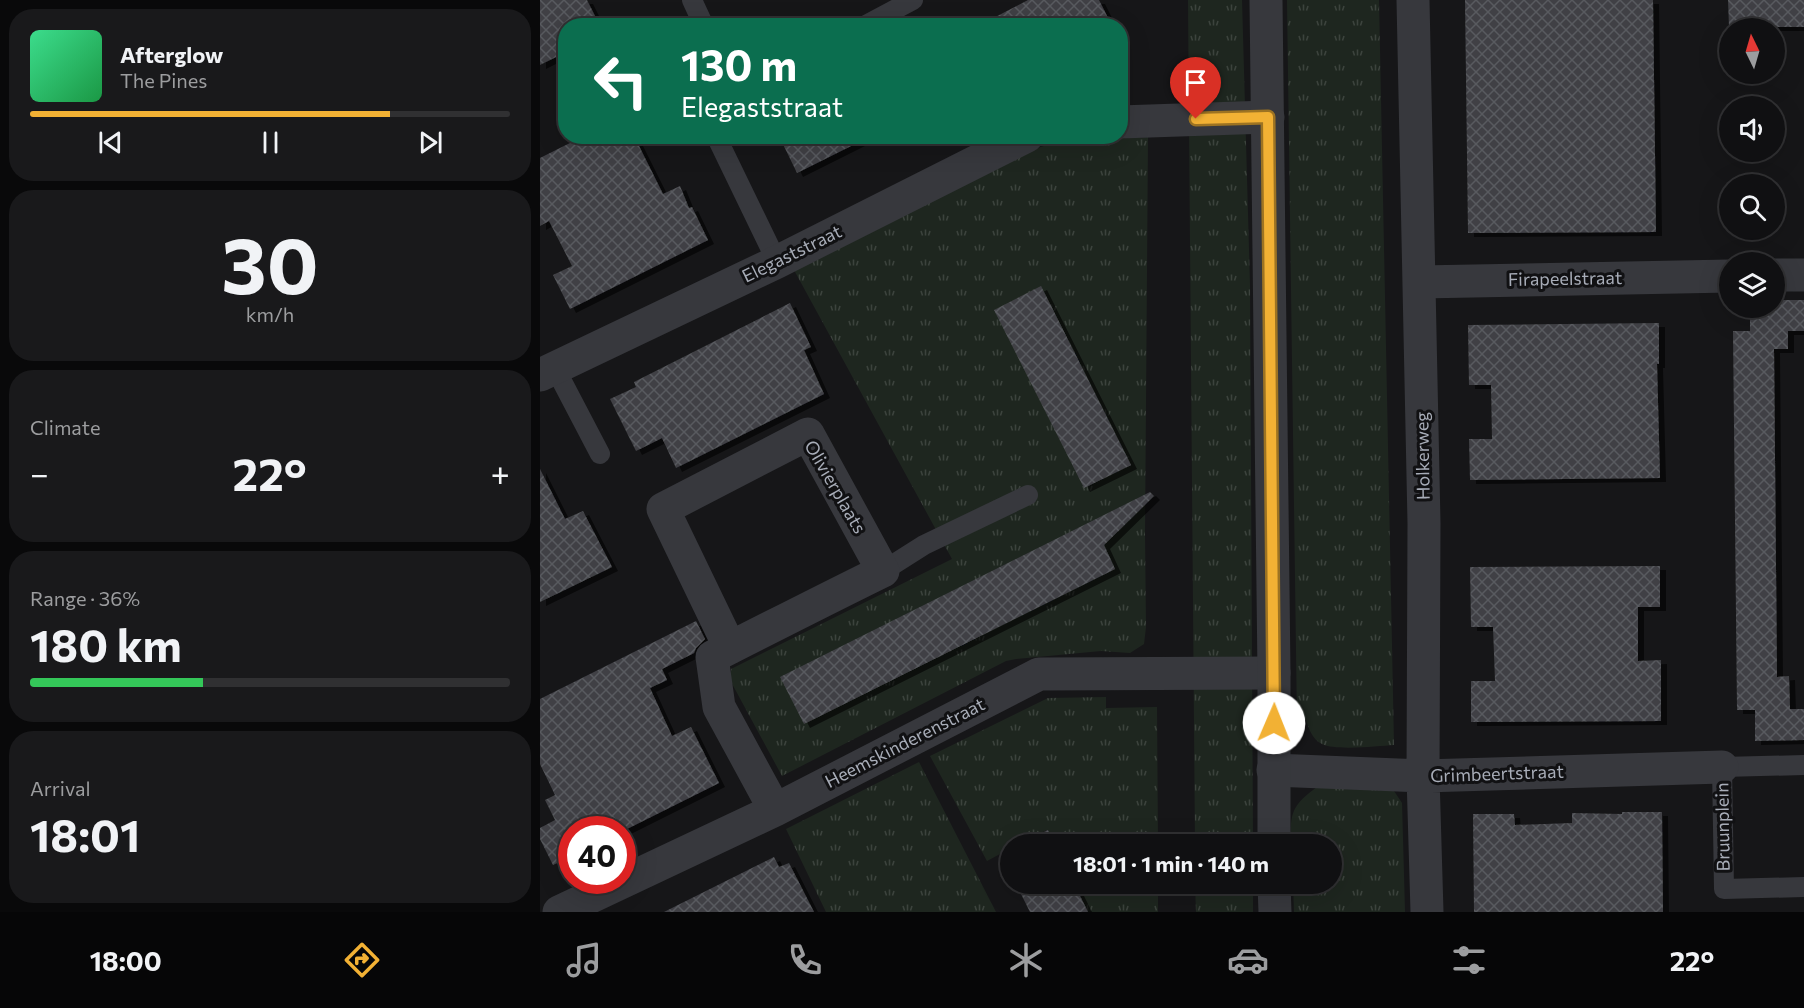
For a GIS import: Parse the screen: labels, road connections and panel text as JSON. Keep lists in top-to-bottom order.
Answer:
{
  "streets": {
    "street": [
      "Elegaststraat",
      "Firapeelstraat",
      "Holkerweg",
      "Olivierplaats",
      "Heemskinderenstraat",
      "Grimbeertstraat"
    ],
    "lane": ["Bruunplein"]
  },
  "crossings": [
    ["Firapeelstraat", "Holkerweg"],
    ["Holkerweg", "Grimbeertstraat"],
    ["Grimbeertstraat", "Bruunplein"]
  ],
  "north": "top",
  "page": {
    "turn": ["130 m", "Elegaststraat"],
    "song": ["Afterglow", "The Pines"],
    "tile": [
      ["30", "km/h"],
      "Climate",
      ["Range · 36%", "180 km"],
      ["Arrival", "18:01"]
    ],
    "heat": ["−", "22°", "+"],
    "limit": "40",
    "trip": "18:01 · 1 min · 140 m",
    "tabs": ["18:00", "22°"]
  }
}
